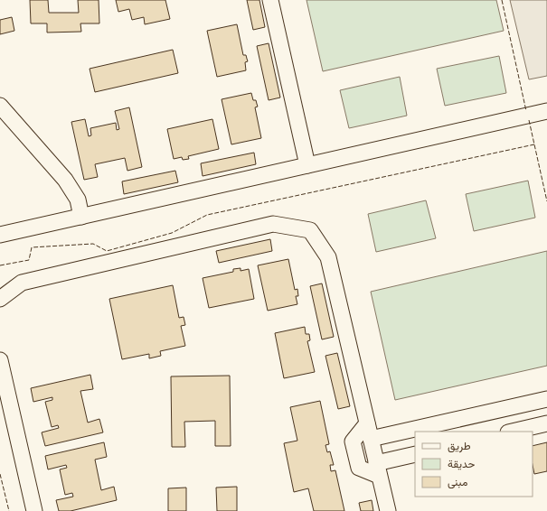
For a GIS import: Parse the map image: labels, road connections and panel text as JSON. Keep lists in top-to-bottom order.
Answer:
{
  "legend": ["طريق", "حديقة", "مبنى"]
}
